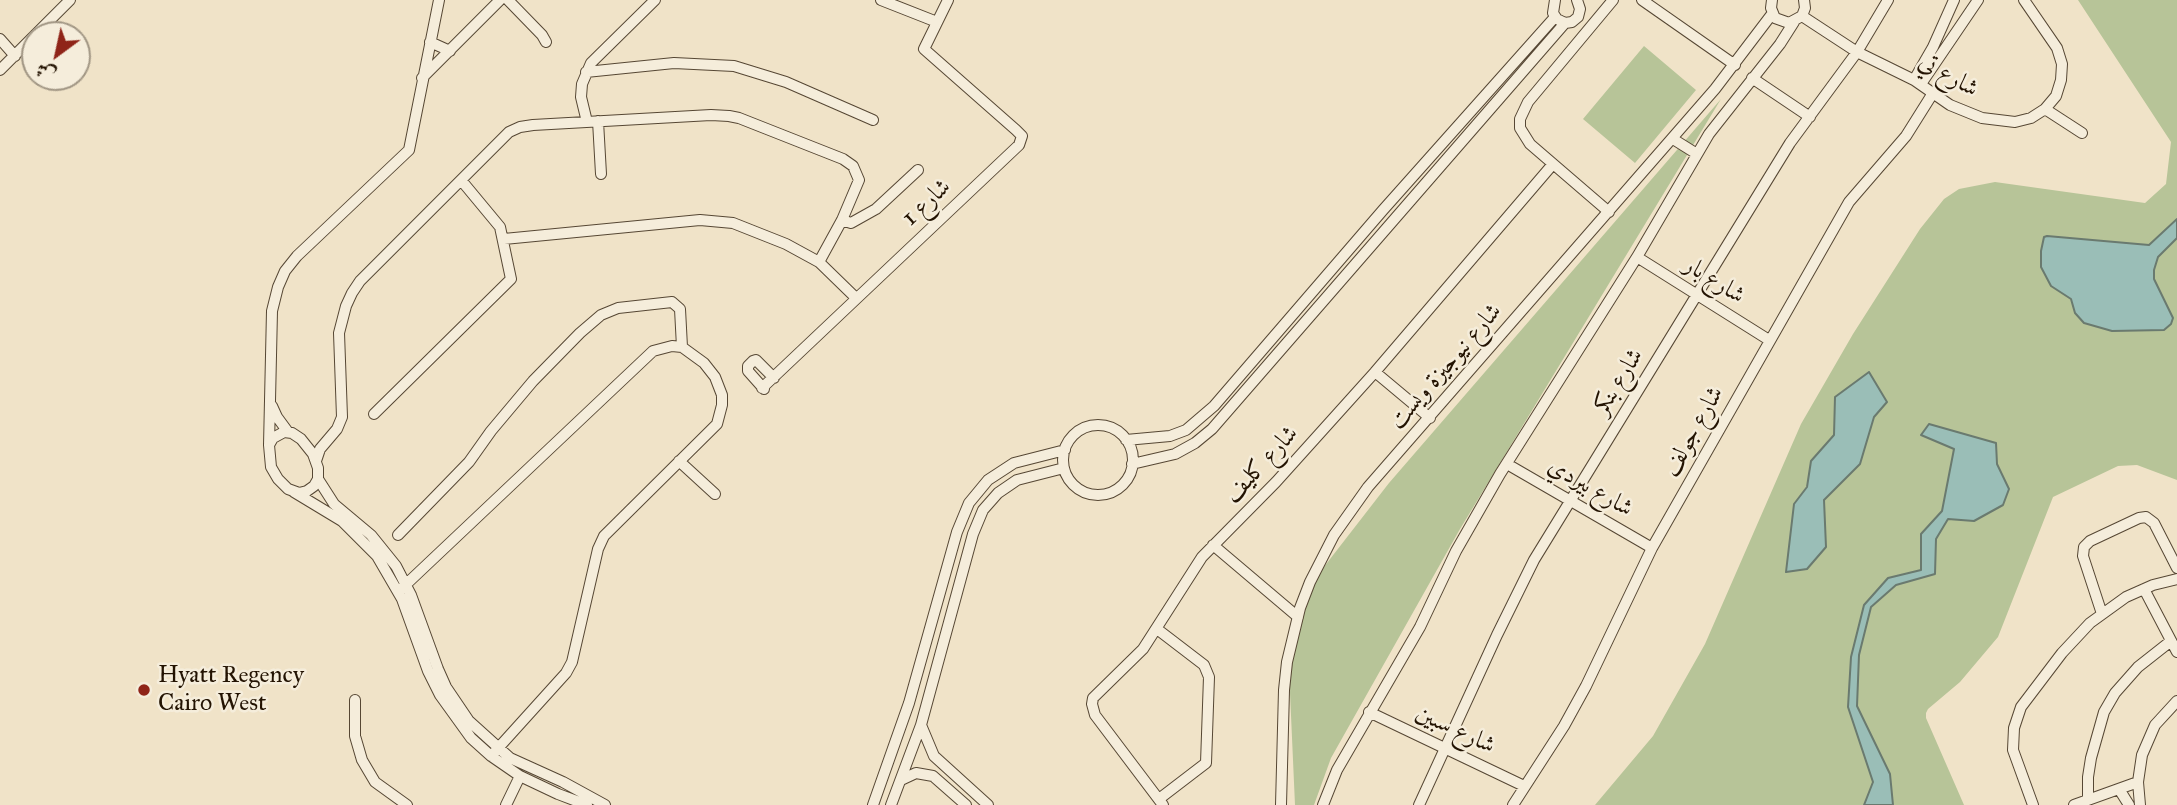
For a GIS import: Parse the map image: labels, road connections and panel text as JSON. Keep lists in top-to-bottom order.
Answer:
{
  "streets": {
    "street": [
      "شارع تي",
      "شارع 1",
      "شارع بار",
      "شارع نيوجيزة ويست",
      "شارع بنكر",
      "شارع جولف",
      "شارع كليف",
      "شارع بيردي",
      "شارع سبين"
    ]
  },
  "crossings": [
    ["شارع تي", "شارع نيوجيزة ويست"],
    ["شارع تي", "شارع بنكر"],
    ["شارع تي", "شارع جولف"],
    ["شارع بار", "شارع بنكر"],
    ["شارع بار", "شارع جولف"],
    ["شارع بنكر", "شارع بيردي"],
    ["شارع بنكر", "شارع سبين"],
    ["شارع جولف", "شارع بيردي"],
    ["شارع جولف", "شارع سبين"]
  ],
  "places": ["Hyatt Regency Cairo West"],
  "north": "bottom left"
}
